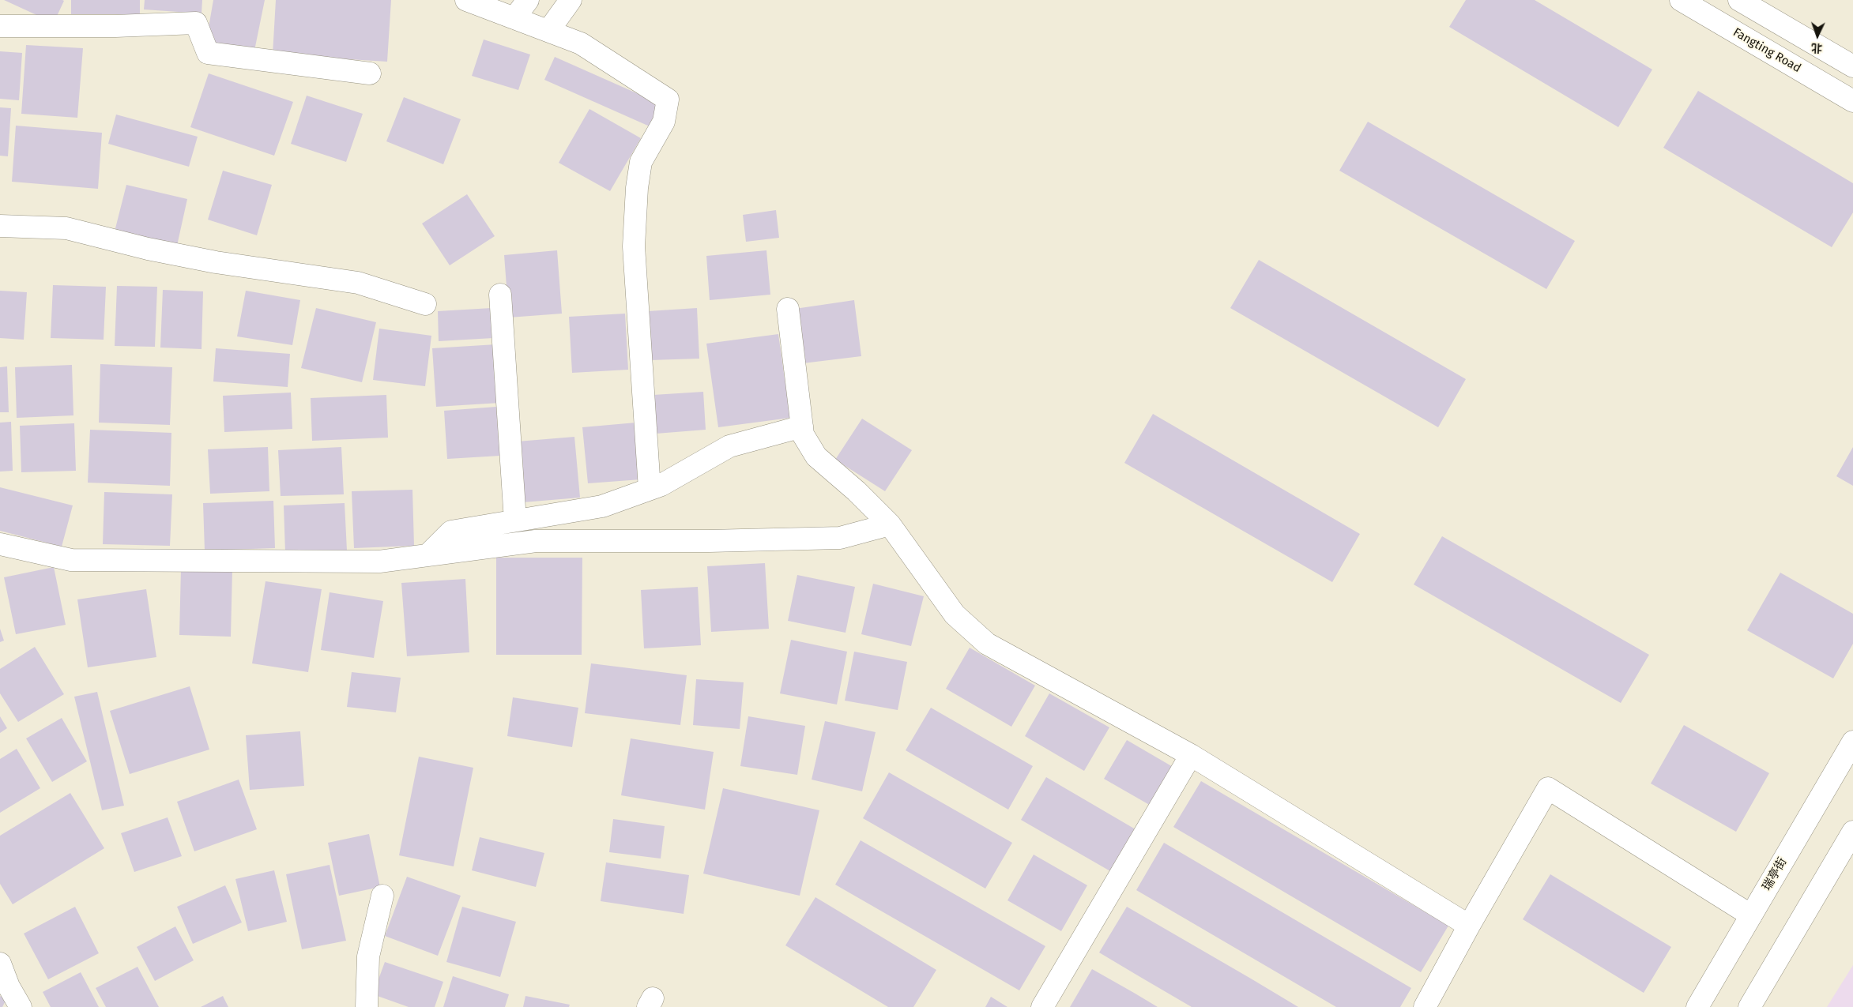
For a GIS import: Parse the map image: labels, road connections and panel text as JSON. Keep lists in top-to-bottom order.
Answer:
{
  "streets": {
    "street": ["Fangting Road", "瑞亭街"]
  },
  "north": "bottom"
}
